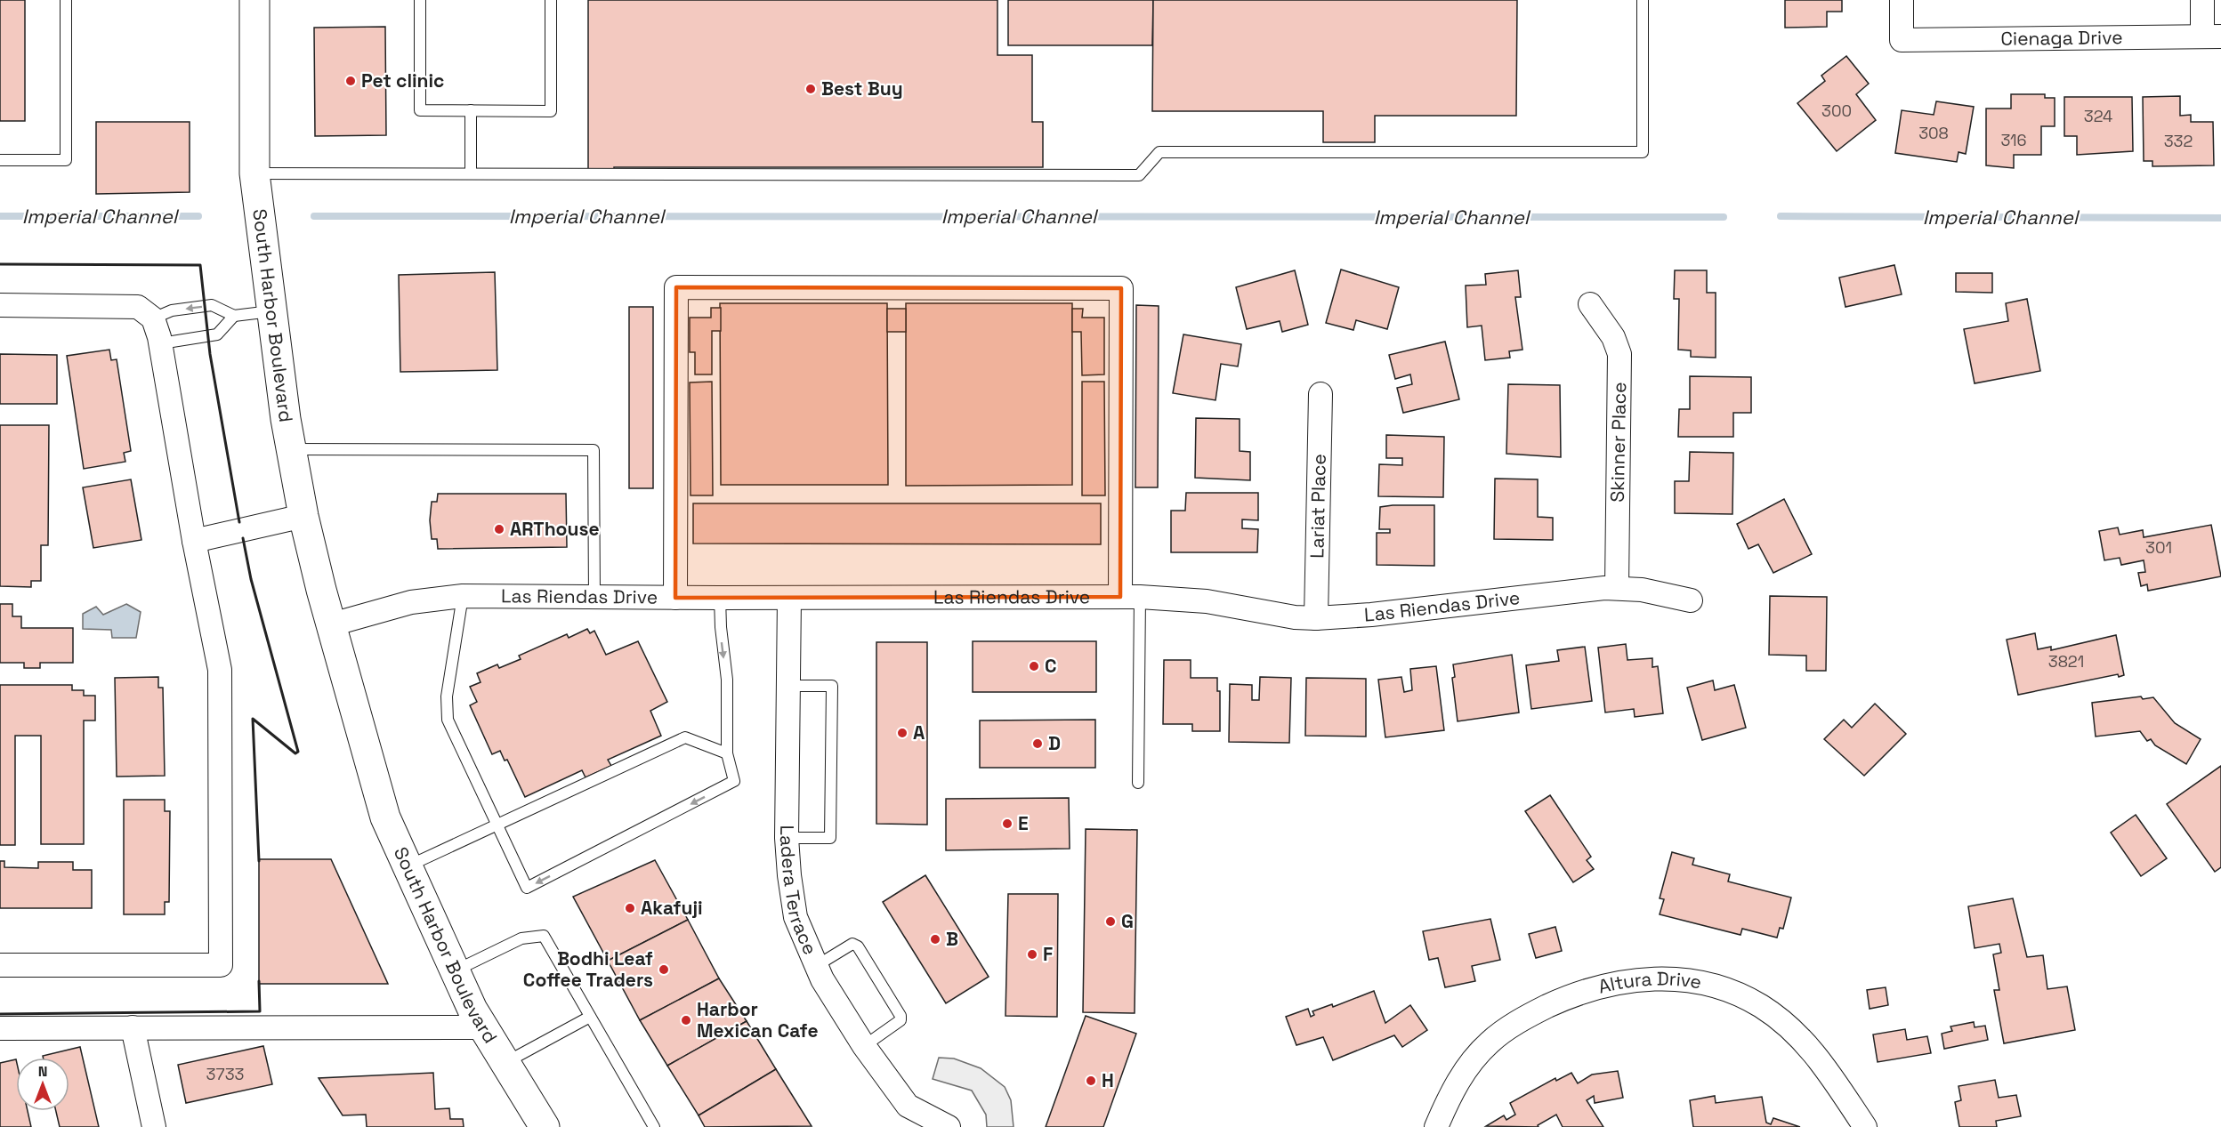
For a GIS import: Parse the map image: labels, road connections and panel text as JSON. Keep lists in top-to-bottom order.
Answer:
{
  "streets": {
    "main road": ["South Harbor Boulevard"],
    "street": [
      "Cienaga Drive",
      "Skinner Place",
      "Lariat Place",
      "Las Riendas Drive",
      "Ladera Terrace",
      "Altura Drive"
    ]
  },
  "crossings": [
    ["South Harbor Boulevard", "Las Riendas Drive"],
    ["Skinner Place", "Las Riendas Drive"],
    ["Lariat Place", "Las Riendas Drive"],
    ["Las Riendas Drive", "Ladera Terrace"]
  ],
  "water": ["Imperial Channel"],
  "places": [
    "Pet clinic",
    "Best Buy",
    "ARThouse",
    "C",
    "A",
    "D",
    "E",
    "Akafuji",
    "G",
    "B",
    "F",
    "Bodhi Leaf Coffee Traders",
    "Harbor Mexican Cafe",
    "H"
  ],
  "house_numbers": [
    "300",
    "324",
    "308",
    "316",
    "332",
    "301",
    "3821",
    "3733"
  ],
  "north": "top"
}
